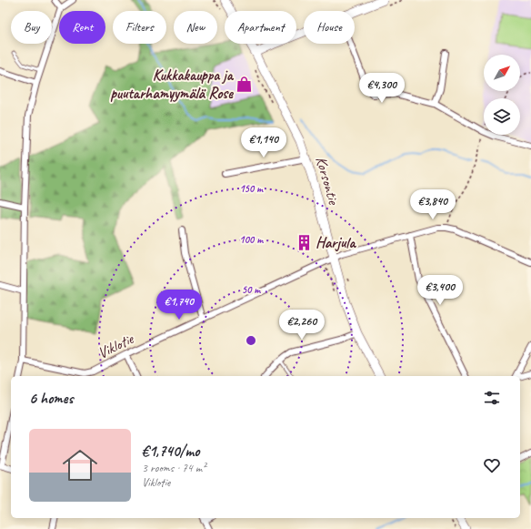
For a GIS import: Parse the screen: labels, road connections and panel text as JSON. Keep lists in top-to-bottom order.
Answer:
{
  "streets": {
    "main road": ["Korsontie"],
    "street": ["Viklotie"]
  },
  "crossings": [
    ["Korsontie", "Viklotie"]
  ],
  "places": {
    "shop": ["Kukkakauppa ja puutarhamyymälä Rose"],
    "building": ["Harjula"]
  },
  "north": "top right",
  "page": {
    "chip": [
      "Buy",
      "Rent",
      "Filters",
      "New",
      "Apartment",
      "House"
    ],
    "price": [
      "€4,300",
      "€1,140",
      "€3,840",
      "€3,400",
      "€1,740",
      "€2,260"
    ],
    "heading": "6 homes",
    "list": [
      {
        "name": "€1,740/mo",
        "note": "3 rooms · 74 m² · Viklotie"
      }
    ]
  },
  "rings": ["150 m", "100 m", "50 m"]
}
